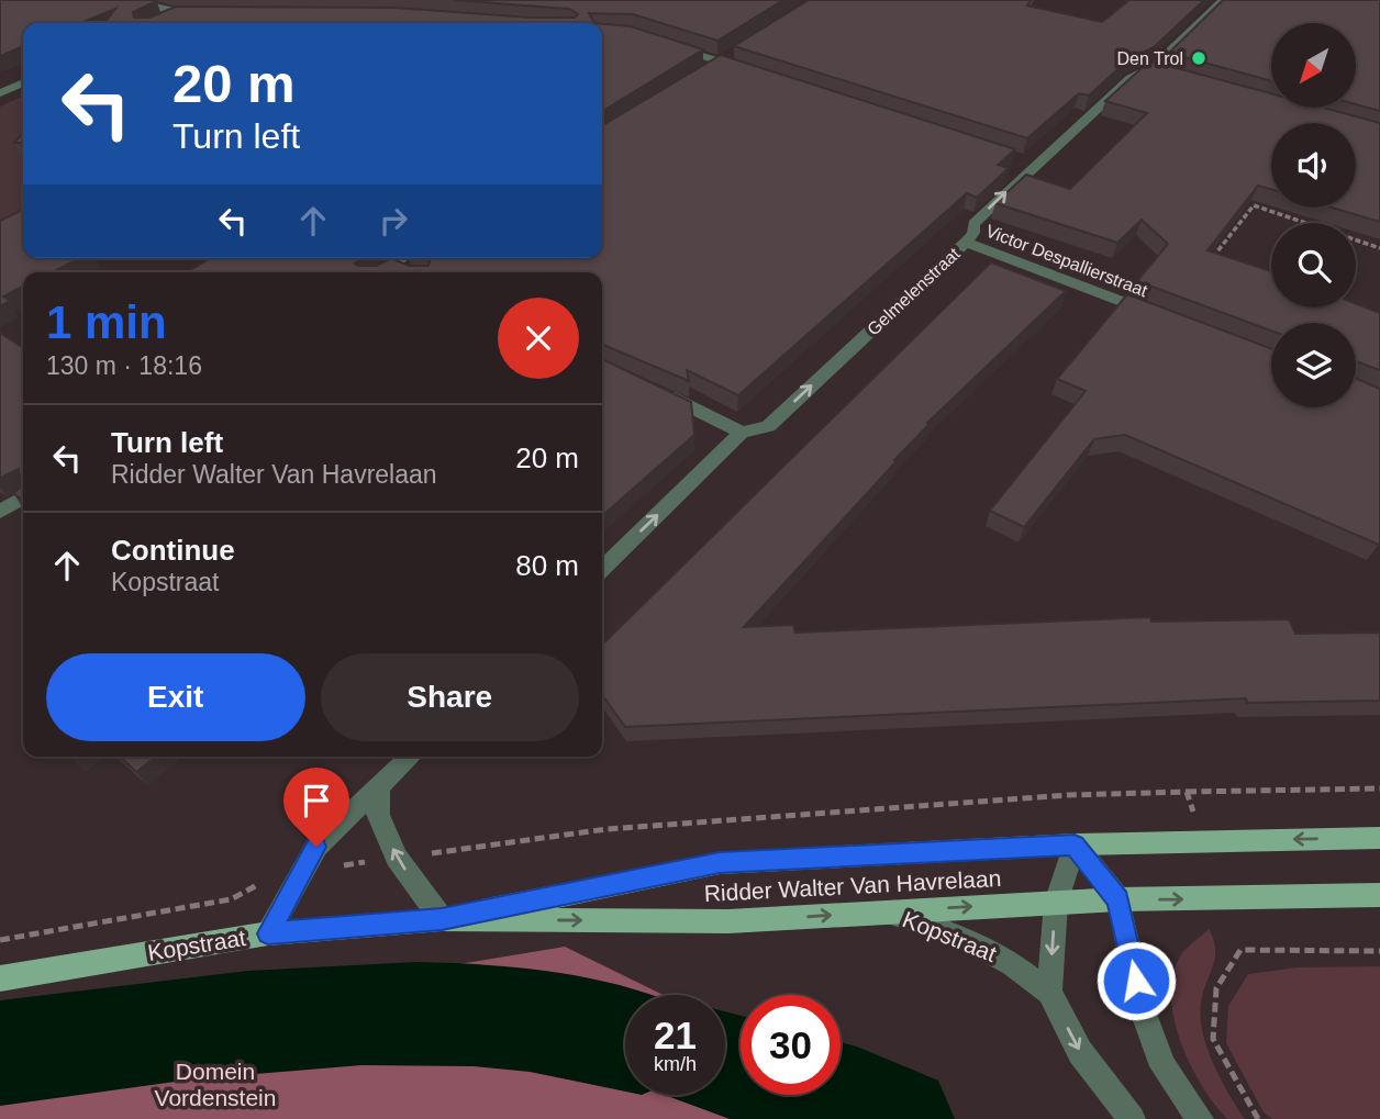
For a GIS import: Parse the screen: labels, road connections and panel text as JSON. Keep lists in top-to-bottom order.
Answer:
{
  "streets": {
    "main road": ["Ridder Walter Van Havrelaan", "Kopstraat"],
    "street": ["Victor Despallierstraat", "Gelmelenstraat"]
  },
  "crossings": [
    ["Victor Despallierstraat", "Gelmelenstraat"],
    ["Ridder Walter Van Havrelaan", "Kopstraat"]
  ],
  "one_way": ["Gelmelenstraat"],
  "parks": ["Domein Vordenstein"],
  "places": ["Den Trol"],
  "north": "bottom left",
  "page": {
    "turn": ["20 m", "Turn left"],
    "heading": ["1 min", "130 m · 18:16"],
    "list": [
      {
        "name": "Turn left",
        "note": "Ridder Walter Van Havrelaan",
        "value": "20 m"
      },
      {
        "name": "Continue",
        "note": "Kopstraat",
        "value": "80 m"
      }
    ],
    "buttons": ["Exit", "Share"],
    "speed": "21 km/h",
    "limit": "30"
  }
}
